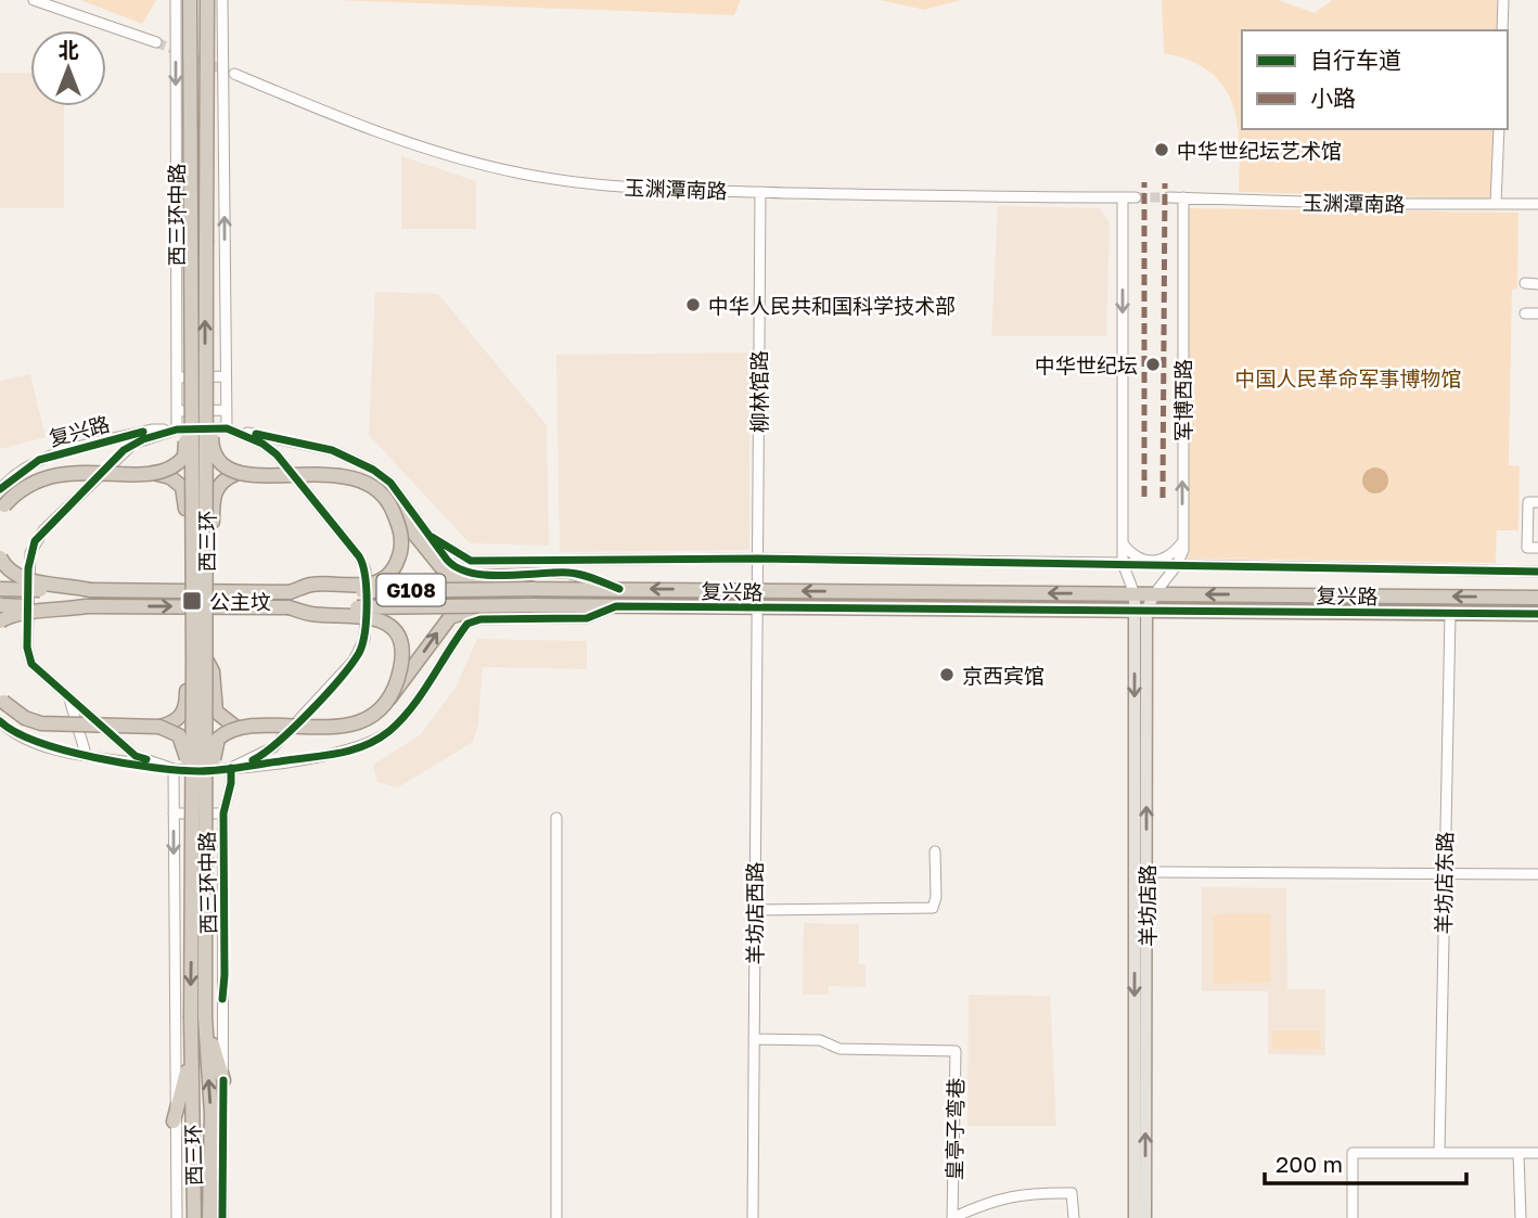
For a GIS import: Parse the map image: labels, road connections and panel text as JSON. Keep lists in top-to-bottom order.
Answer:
{
  "streets": {
    "highway": ["复兴路", "西三环", "G108"],
    "main road": ["羊坊店路"],
    "street": [
      "玉渊潭南路",
      "西三环中路",
      "柳林馆路",
      "军博西路",
      "羊坊店东路",
      "羊坊店西路",
      "皇亭子弯巷"
    ]
  },
  "crossings": [
    ["玉渊潭南路", "柳林馆路"],
    ["玉渊潭南路", "军博西路"],
    ["西三环中路", "复兴路"],
    ["柳林馆路", "复兴路"],
    ["柳林馆路", "羊坊店西路"],
    ["军博西路", "复兴路"],
    ["军博西路", "羊坊店路"],
    ["复兴路", "羊坊店东路"],
    ["复兴路", "羊坊店路"],
    ["复兴路", "羊坊店西路"],
    ["羊坊店西路", "皇亭子弯巷"]
  ],
  "parks": ["中国人民革命军事博物馆"],
  "places": {
    "other": [
      "中华世纪坛艺术馆",
      "中华人民共和国科学技术部",
      "中华世纪坛",
      "京西宾馆"
    ],
    "transit": ["公主坟"]
  },
  "legend": ["自行车道", "小路"],
  "scale_bar": "200 m",
  "north": "top"
}
